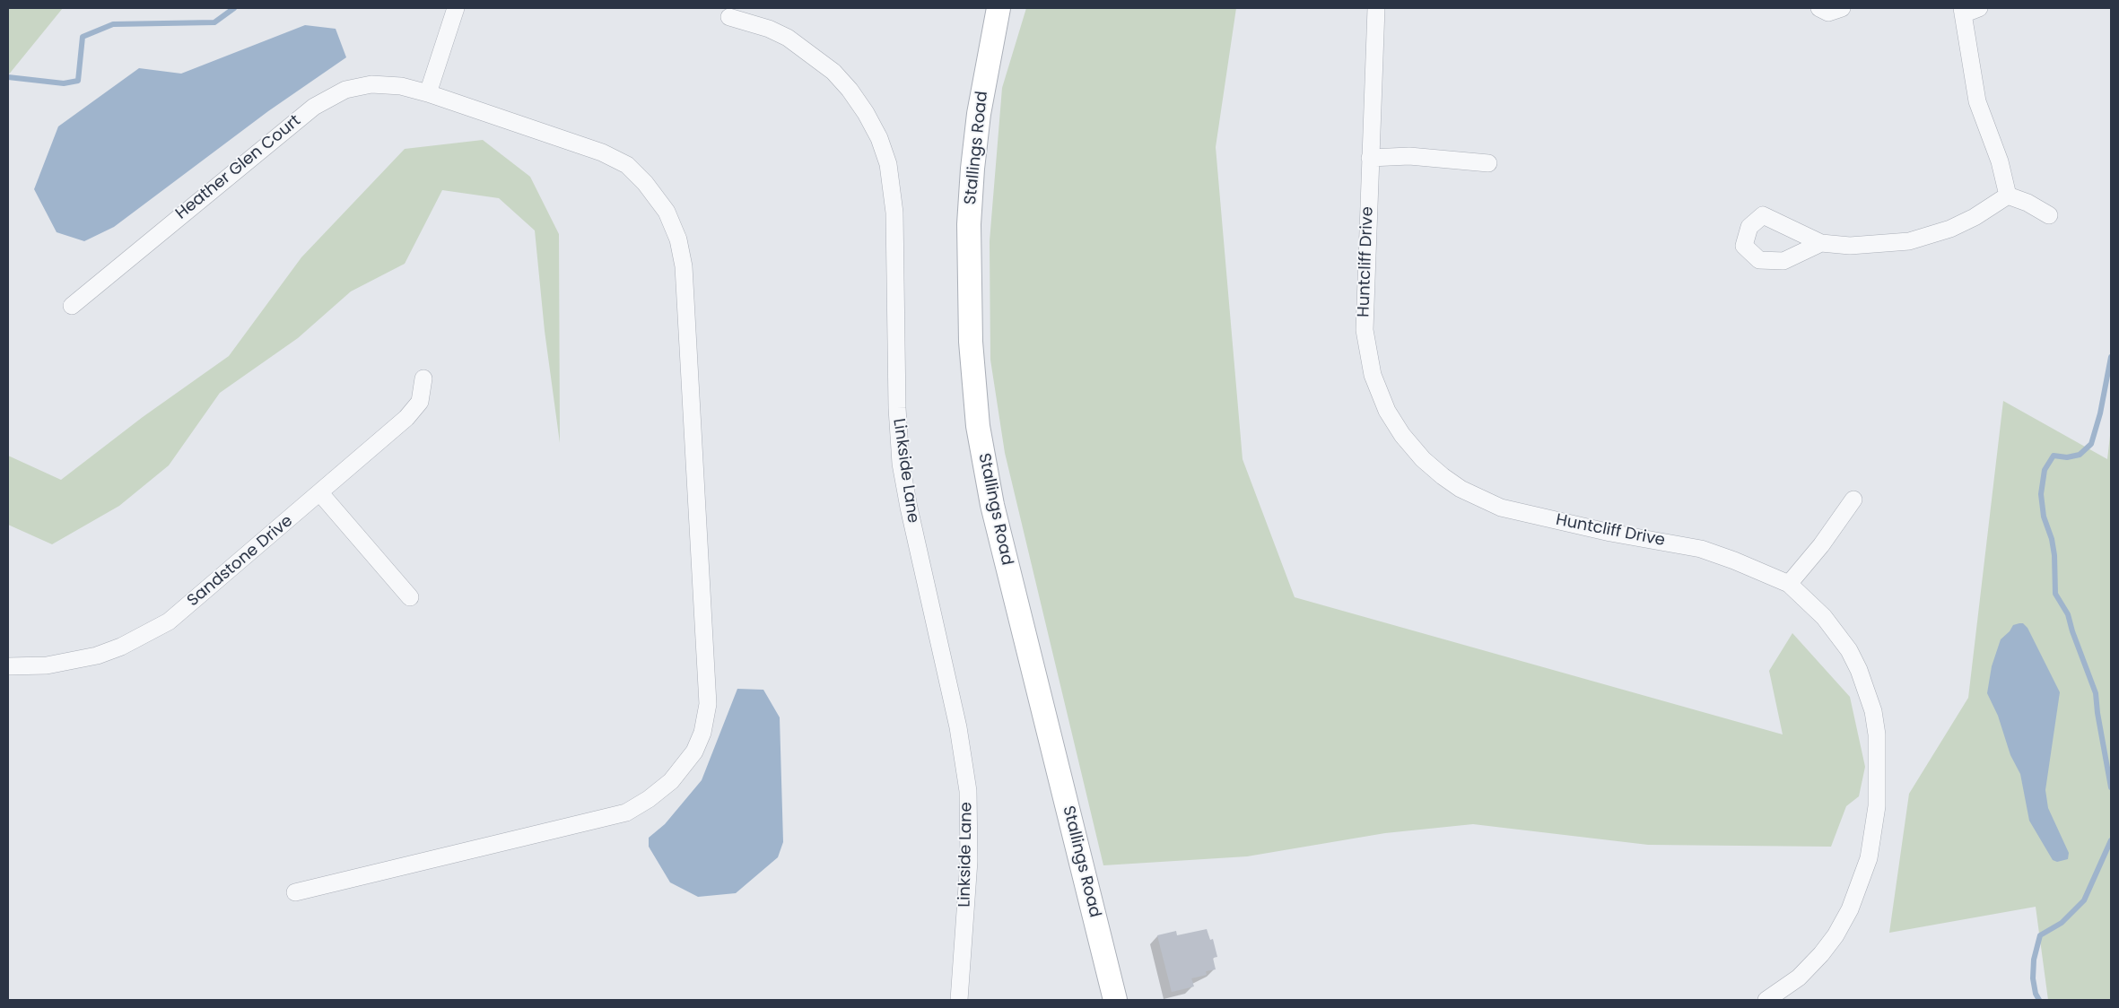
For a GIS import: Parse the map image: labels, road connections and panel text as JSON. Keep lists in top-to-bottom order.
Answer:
{
  "streets": {
    "street": [
      "Stallings Road",
      "Heather Glen Court",
      "Huntcliff Drive",
      "Linkside Lane",
      "Sandstone Drive"
    ]
  }
}
